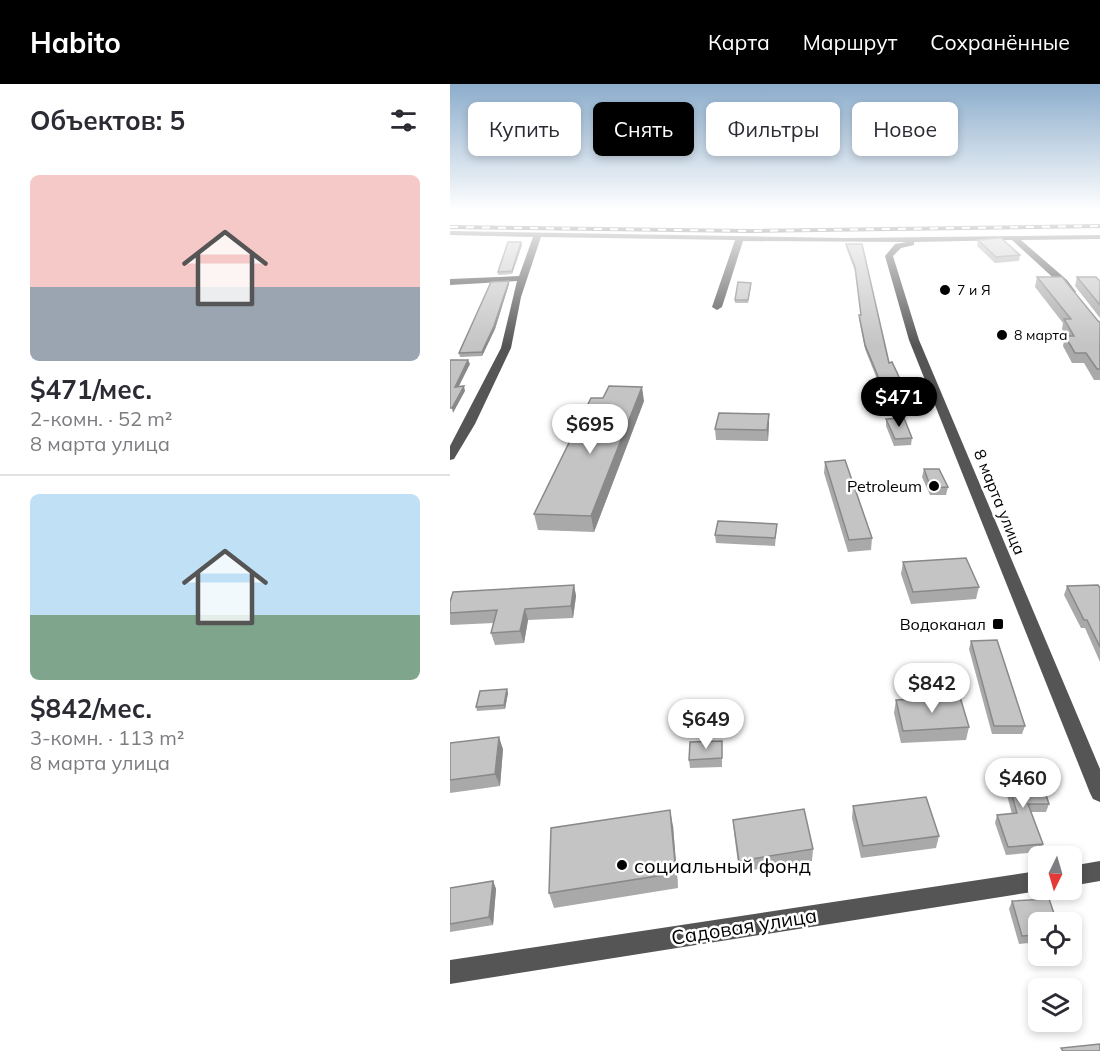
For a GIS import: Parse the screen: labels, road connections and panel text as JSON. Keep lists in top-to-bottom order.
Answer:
{
  "streets": {
    "street": ["8 марта улица", "Садовая улица"]
  },
  "places": {
    "other": [
      "7 и Я",
      "8 марта",
      "Petroleum",
      "социальный фонд"
    ],
    "transit": ["Водоканал"]
  },
  "north": "bottom",
  "page": {
    "header": "Habito",
    "nav": ["Карта", "Маршрут", "Сохранённые"],
    "heading": "Объектов: 5",
    "chip": [
      "Купить",
      "Снять",
      "Фильтры",
      "Новое"
    ],
    "list": [
      {
        "name": "$471/мес.",
        "note": "2-комн. · 52 m² · 8 марта улица"
      },
      {
        "name": "$842/мес.",
        "note": "3-комн. · 113 m² · 8 марта улица"
      }
    ],
    "price": [
      "$471",
      "$695",
      "$842",
      "$649",
      "$460"
    ]
  }
}
